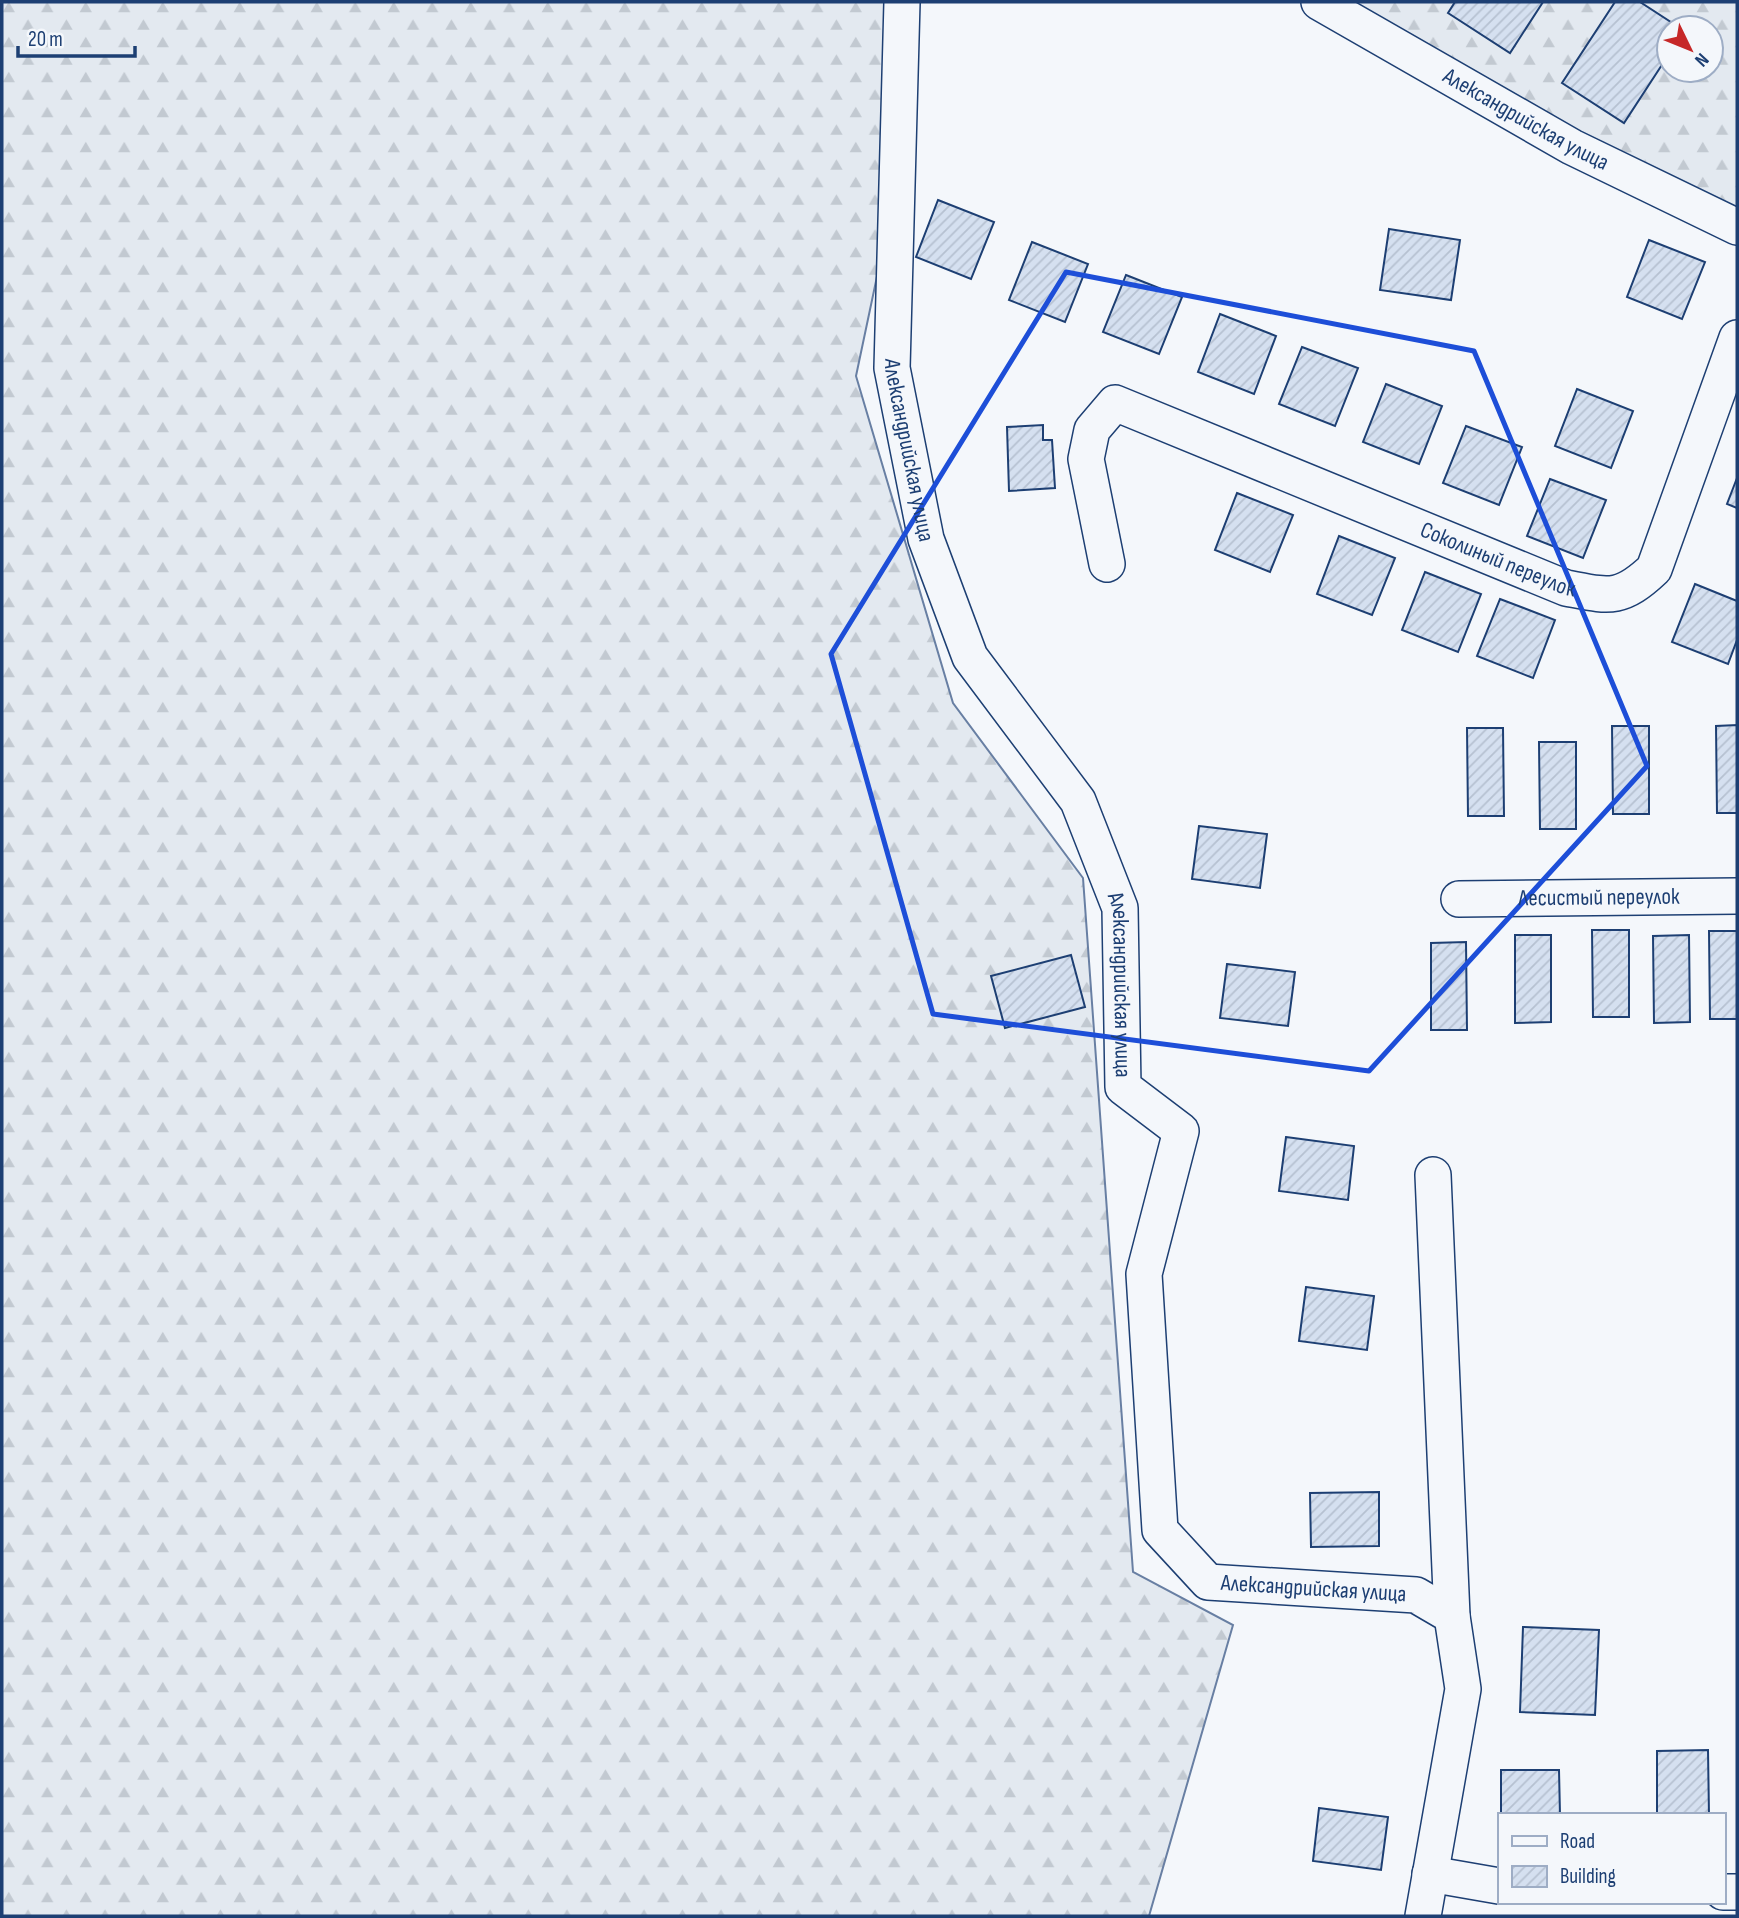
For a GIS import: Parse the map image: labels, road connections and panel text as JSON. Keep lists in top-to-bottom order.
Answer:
{
  "streets": {
    "street": ["Александрийская улица", "Соколиный переулок", "Лесистый переулок"]
  },
  "legend": ["Road", "Building"],
  "scale_bar": "20 m",
  "north": "bottom right"
}
